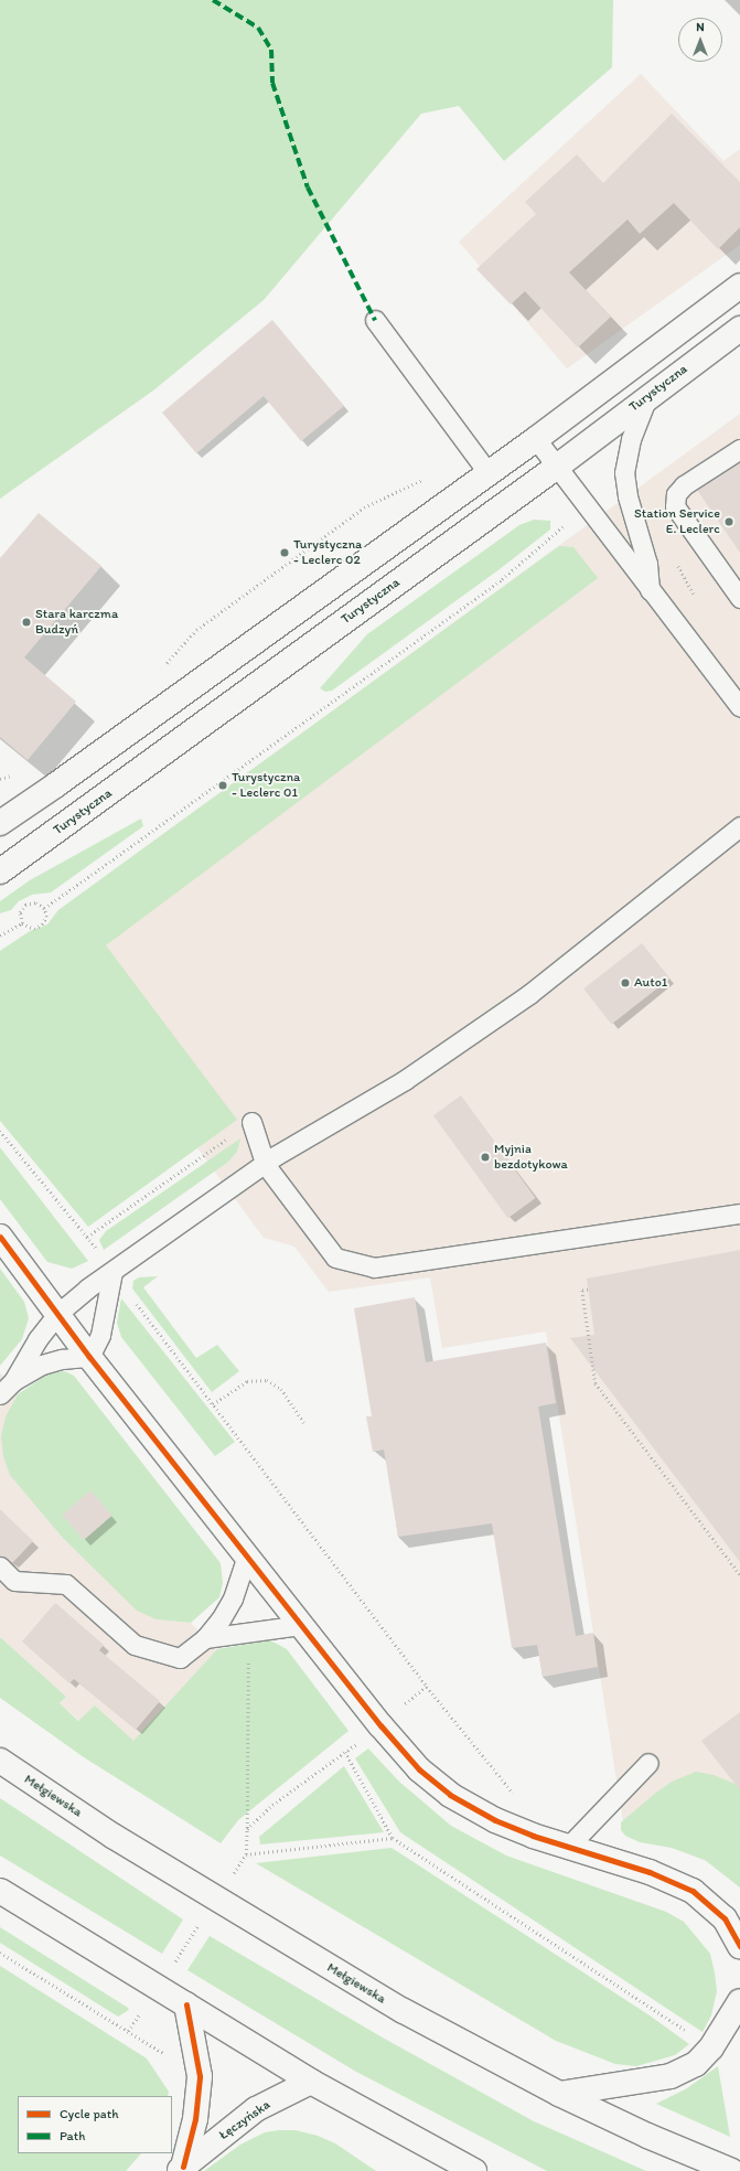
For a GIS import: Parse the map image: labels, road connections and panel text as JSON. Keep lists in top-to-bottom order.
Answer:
{
  "streets": {
    "main road": ["Turystyczna", "Mełgiewska", "Łęczyńska"]
  },
  "places": [
    "Station Service E. Leclerc",
    "Turystyczna - Leclerc 02",
    "Stara karczma Budzyń",
    "Turystyczna - Leclerc 01",
    "Auto1",
    "Myjnia bezdotykowa"
  ],
  "legend": ["Cycle path", "Path"],
  "north": "top"
}
